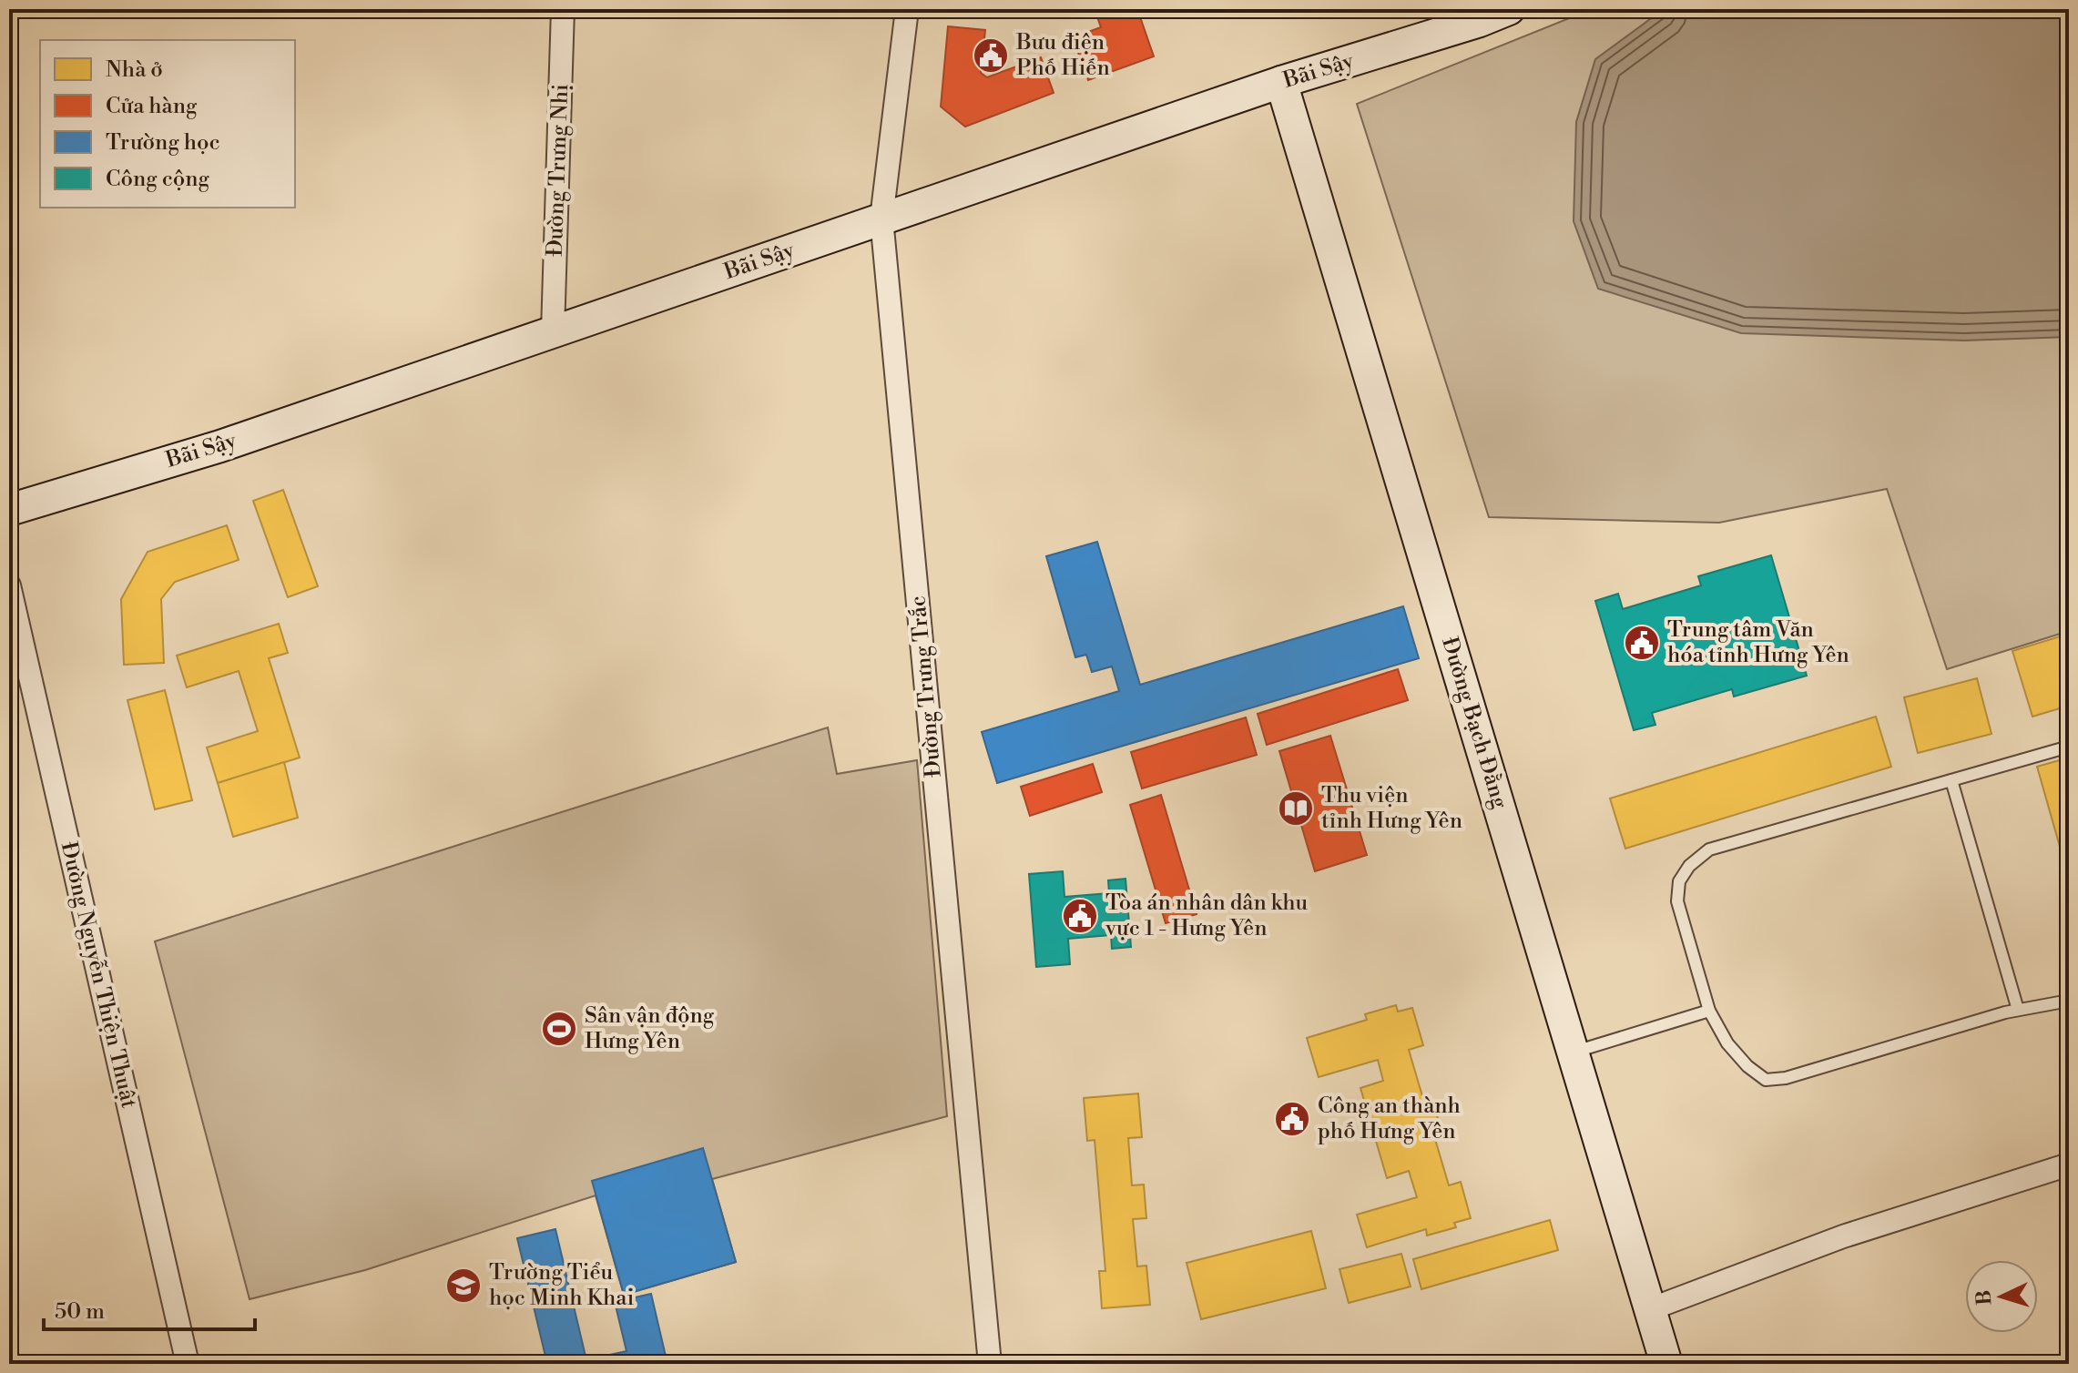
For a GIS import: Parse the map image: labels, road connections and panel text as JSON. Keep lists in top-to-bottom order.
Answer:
{
  "streets": {
    "street": [
      "Bãi Sậy",
      "Đường Trưng Nhị",
      "Đường Trưng Trắc",
      "Đường Bạch Đằng",
      "Đường Nguyễn Thiện Thuật"
    ]
  },
  "crossings": [
    ["Bãi Sậy", "Đường Trưng Nhị"],
    ["Bãi Sậy", "Đường Trưng Trắc"],
    ["Bãi Sậy", "Đường Bạch Đằng"]
  ],
  "places": {
    "public building": [
      "Bưu điện Phố Hiến",
      "Trung tâm Văn hóa tỉnh Hưng Yên",
      "Tòa án nhân dân khu vực 1 - Hưng Yên",
      "Công an thành phố Hưng Yên"
    ],
    "library": ["Thu viện tỉnh Hưng Yên"],
    "sports": ["Sân vận động Hưng Yên"],
    "school or university": ["Trường Tiểu học Minh Khai"]
  },
  "legend": [
    "Nhà ở",
    "Cửa hàng",
    "Trường học",
    "Công cộng"
  ],
  "scale_bar": "50 m",
  "north": "left"
}
